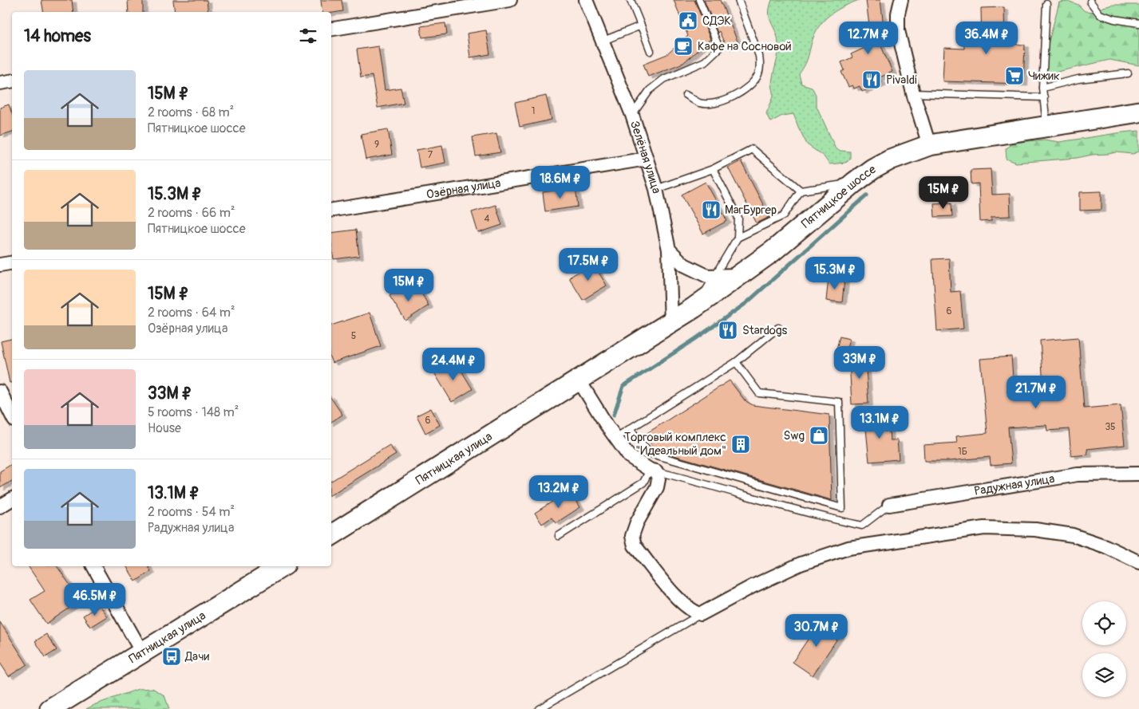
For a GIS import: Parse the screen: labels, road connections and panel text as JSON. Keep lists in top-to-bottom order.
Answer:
{
  "streets": {
    "main road": ["Пятницкое шоссе", "Пятницкая улица"],
    "street": ["Зелёная улица", "Озёрная улица", "Радужная улица"]
  },
  "crossings": [
    ["Зелёная улица", "Озёрная улица"],
    ["Зелёная улица", "Пятницкое шоссе"],
    ["Пятницкое шоссе", "Пятницкая улица"]
  ],
  "places": {
    "public building": ["СДЭК"],
    "cafe": ["Кафе на Сосновой"],
    "supermarket": ["Чижик"],
    "restaurant": ["Pivaldi", "МагБургер", "Stardogs"],
    "shop": ["Swg"],
    "building": ["Торговый комплекс \"Идеальный дом\""],
    "bus stop": ["Дачи"]
  },
  "house_numbers": [
    "1",
    "9",
    "7",
    "4",
    "6",
    "5",
    "6",
    "35",
    "1Б"
  ],
  "page": {
    "heading": "14 homes",
    "price": [
      "12.7M ₽",
      "36.4M ₽",
      "18.6M ₽",
      "15M ₽",
      "17.5M ₽",
      "15.3M ₽",
      "15M ₽",
      "33M ₽",
      "24.4M ₽",
      "21.7M ₽",
      "13.1M ₽",
      "13.2M ₽",
      "46.5M ₽",
      "30.7M ₽"
    ],
    "list": [
      {
        "name": "15M ₽",
        "note": "2 rooms · 68 m² · Пятницкое шоссе"
      },
      {
        "name": "15.3M ₽",
        "note": "2 rooms · 66 m² · Пятницкое шоссе"
      },
      {
        "name": "15M ₽",
        "note": "2 rooms · 64 m² · Озёрная улица"
      },
      {
        "name": "33M ₽",
        "note": "5 rooms · 148 m² · House"
      },
      {
        "name": "13.1M ₽",
        "note": "2 rooms · 54 m² · Радужная улица"
      }
    ]
  }
}
